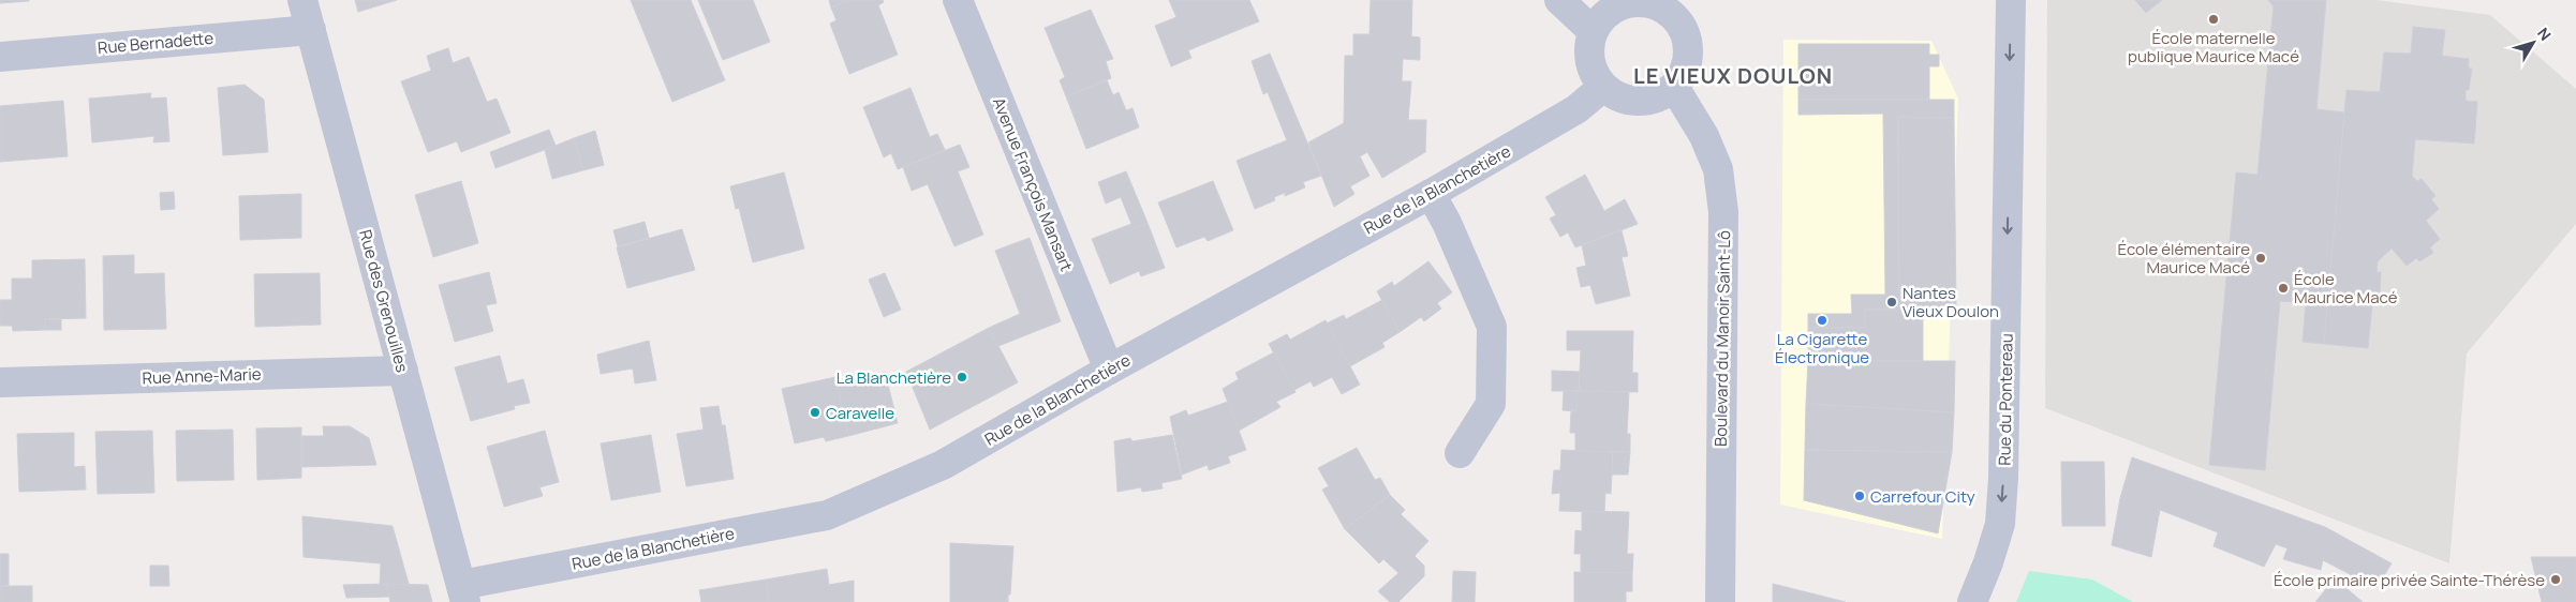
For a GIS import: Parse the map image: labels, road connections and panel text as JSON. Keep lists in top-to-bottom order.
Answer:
{
  "streets": {
    "street": [
      "Rue Bernadette",
      "Avenue François Mansart",
      "Rue de la Blanchetière",
      "Rue des Grenouilles",
      "Boulevard du Manoir Saint-Lô",
      "Rue Anne-Marie",
      "Rue du Pontereau"
    ]
  },
  "crossings": [
    ["Rue Bernadette", "Rue des Grenouilles"],
    ["Avenue François Mansart", "Rue de la Blanchetière"],
    ["Rue de la Blanchetière", "Rue des Grenouilles"],
    ["Rue de la Blanchetière", "Boulevard du Manoir Saint-Lô"],
    ["Rue des Grenouilles", "Rue Anne-Marie"]
  ],
  "one_way": ["Rue du Pontereau"],
  "districts": ["LE VIEUX DOULON"],
  "places": [
    "École maternelle publique Maurice Macé",
    "École élémentaire Maurice Macé",
    "École Maurice Macé",
    "Nantes Vieux Doulon",
    "La Cigarette Électronique",
    "La Blanchetière",
    "Caravelle",
    "Carrefour City",
    "École primaire privée Sainte-Thérèse"
  ],
  "north": "top right"
}
